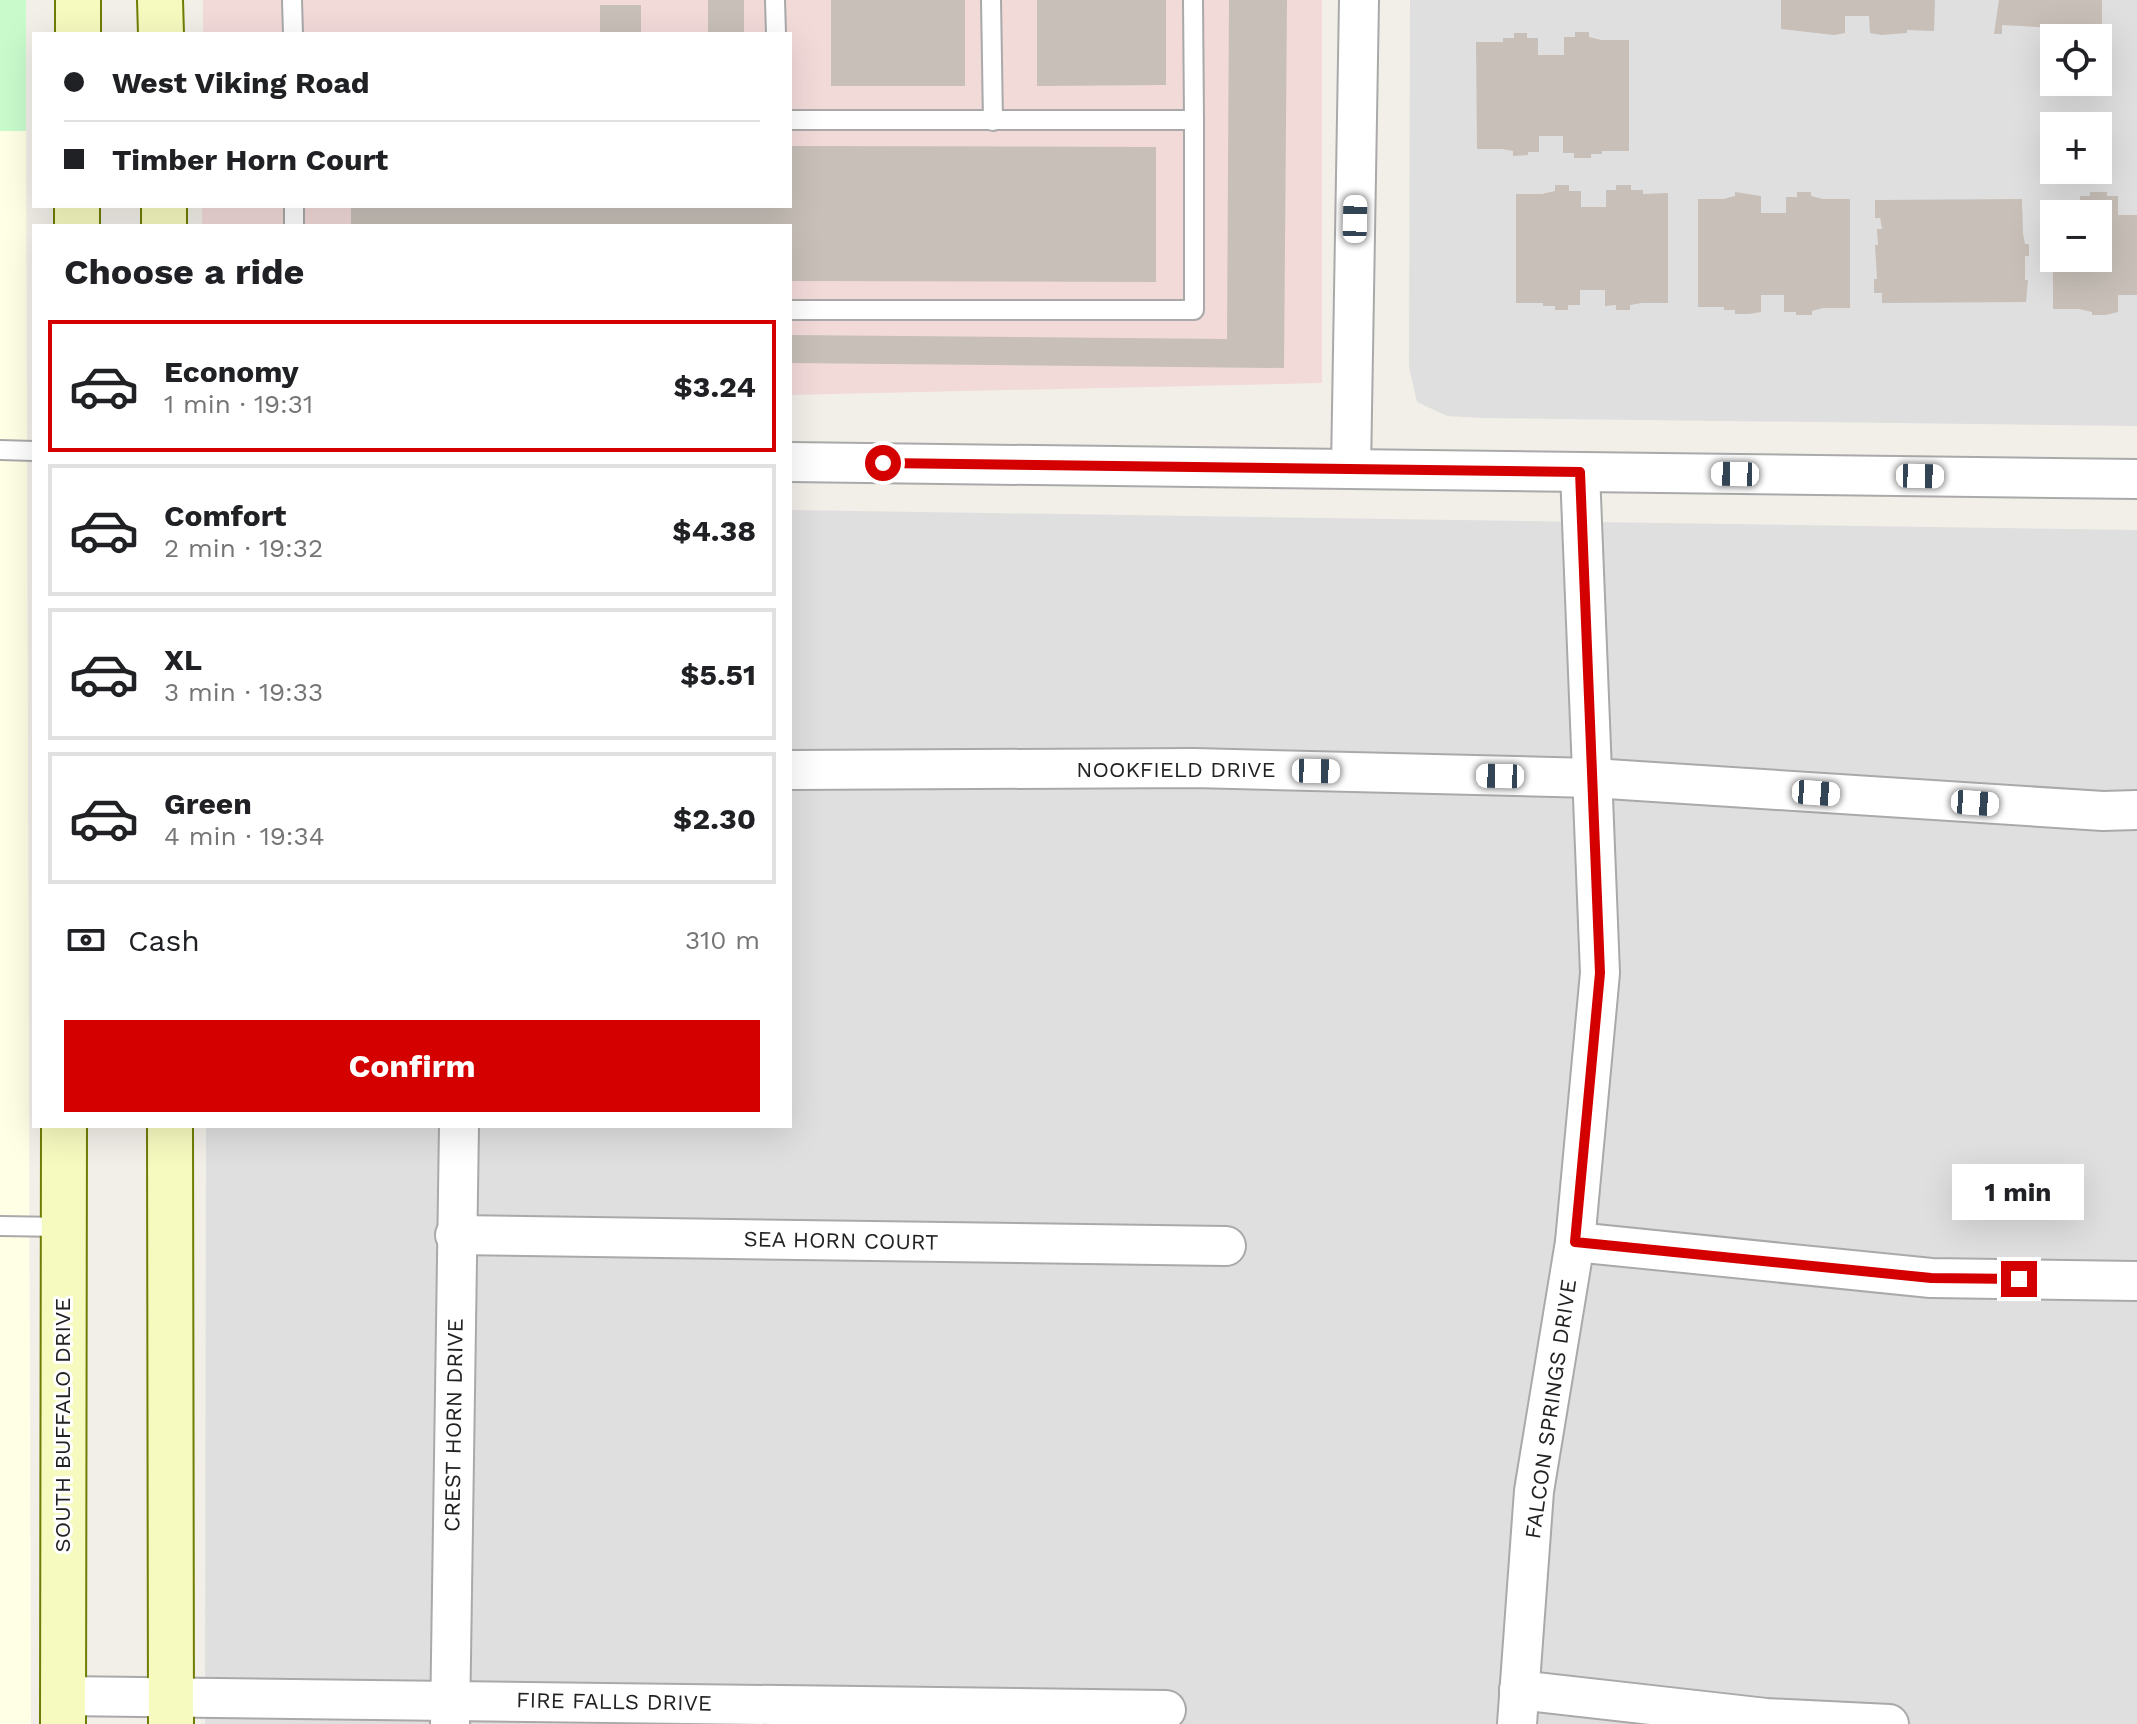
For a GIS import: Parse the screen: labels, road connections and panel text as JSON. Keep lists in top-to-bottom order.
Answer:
{
  "streets": {
    "main road": ["SOUTH BUFFALO DRIVE"],
    "street": [
      "NOOKFIELD DRIVE",
      "SEA HORN COURT",
      "FALCON SPRINGS DRIVE",
      "CREST HORN DRIVE",
      "FIRE FALLS DRIVE"
    ]
  },
  "crossings": [
    ["NOOKFIELD DRIVE", "FALCON SPRINGS DRIVE"],
    ["SEA HORN COURT", "CREST HORN DRIVE"],
    ["SOUTH BUFFALO DRIVE", "FIRE FALLS DRIVE"],
    ["CREST HORN DRIVE", "FIRE FALLS DRIVE"]
  ],
  "page": {
    "map_buttons": ["+", "−"],
    "banner": ["West Viking Road", "Timber Horn Court"],
    "heading": "Choose a ride",
    "list": [
      {
        "name": "Economy",
        "note": "1 min · 19:31",
        "value": "$3.24"
      },
      {
        "name": "Comfort",
        "note": "2 min · 19:32",
        "value": "$4.38"
      },
      {
        "name": "XL",
        "note": "3 min · 19:33",
        "value": "$5.51"
      },
      {
        "name": "Green",
        "note": "4 min · 19:34",
        "value": "$2.30"
      }
    ],
    "pay": ["Cash", "310 m"],
    "buttons": "Confirm",
    "bubble": "1 min"
  }
}
